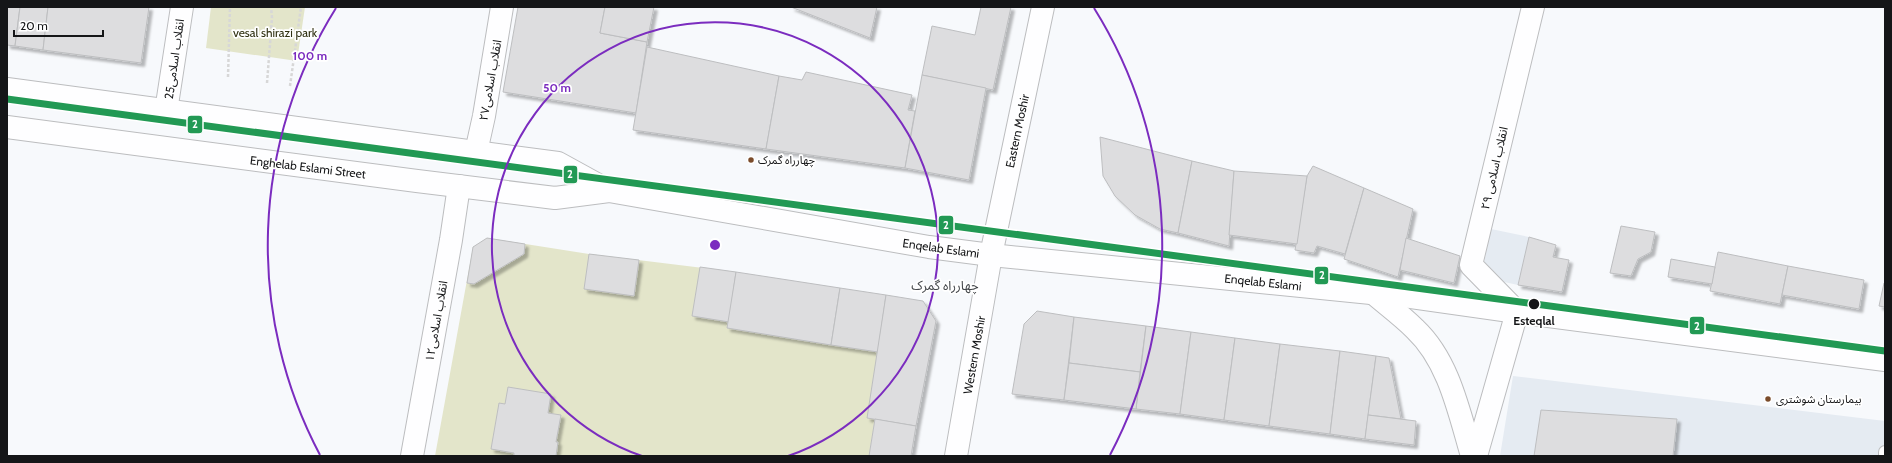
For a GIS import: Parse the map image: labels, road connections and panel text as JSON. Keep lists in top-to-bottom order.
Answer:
{
  "streets": {
    "main road": [
      "25انقلاب اسلامی",
      "انقلاب اسلامی۲۷",
      "Eastern Moshir",
      "Enghelab Eslami Street",
      "انقلاب اسلامی ۲۹",
      "Enqelab Eslami",
      "انقلاب اسلامی۱۲",
      "Western Moshir"
    ]
  },
  "crossings": [
    ["25انقلاب اسلامی", "Enqelab Eslami"],
    ["انقلاب اسلامی۲۷", "Enqelab Eslami"],
    ["Eastern Moshir", "Enqelab Eslami"],
    ["Eastern Moshir", "Western Moshir"],
    ["Enghelab Eslami Street", "Enqelab Eslami"],
    ["Enghelab Eslami Street", "انقلاب اسلامی۱۲"],
    ["انقلاب اسلامی ۲۹", "Enqelab Eslami"],
    ["Enqelab Eslami", "Western Moshir"]
  ],
  "districts": ["چهارراه گمرک"],
  "parks": ["vesal shirazi park"],
  "places": ["چهارراه گمرک", "Esteqlal", "بیمارستان شوشتری"],
  "lines": ["transit line 2"],
  "scale_bar": "20 m",
  "rings": ["100 m", "50 m"]
}
